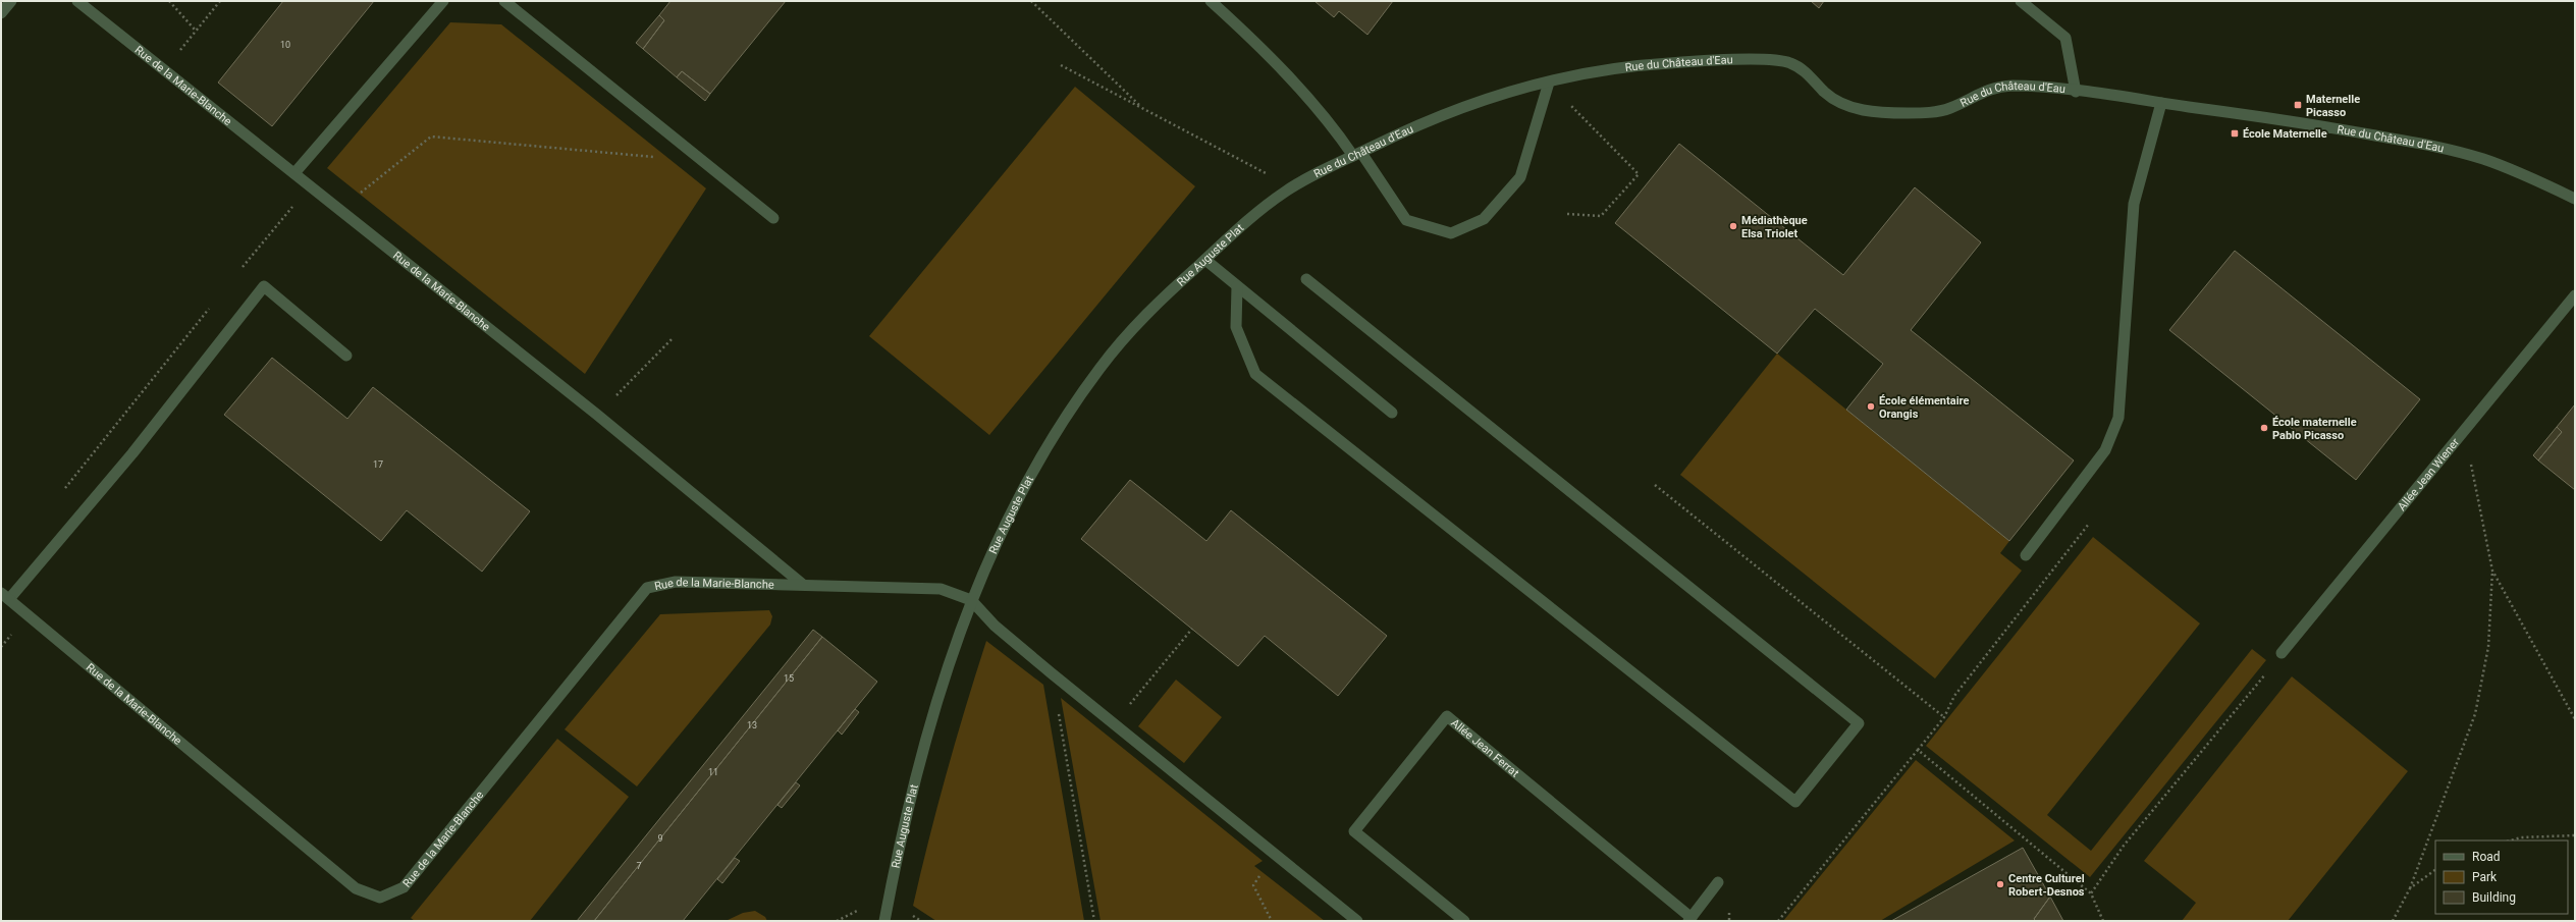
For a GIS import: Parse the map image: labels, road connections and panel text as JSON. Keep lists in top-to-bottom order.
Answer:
{
  "streets": {
    "street": [
      "Rue du Château d'Eau",
      "Rue de la Marie-Blanche",
      "Rue Auguste Plat",
      "Allée Jean Wiener",
      "Allée Jean Ferrat"
    ]
  },
  "crossings": [
    ["Rue du Château d'Eau", "Rue Auguste Plat"],
    ["Rue de la Marie-Blanche", "Rue Auguste Plat"]
  ],
  "places": {
    "transit": ["Maternelle Picasso", "École Maternelle"],
    "other": [
      "Médiathèque Elsa Triolet",
      "École élémentaire Orangis",
      "École maternelle Pablo Picasso",
      "Centre Culturel Robert-Desnos"
    ]
  },
  "house_numbers": [
    "10",
    "17",
    "15",
    "13",
    "11",
    "9",
    "7"
  ],
  "legend": ["Road", "Park", "Building"]
}
